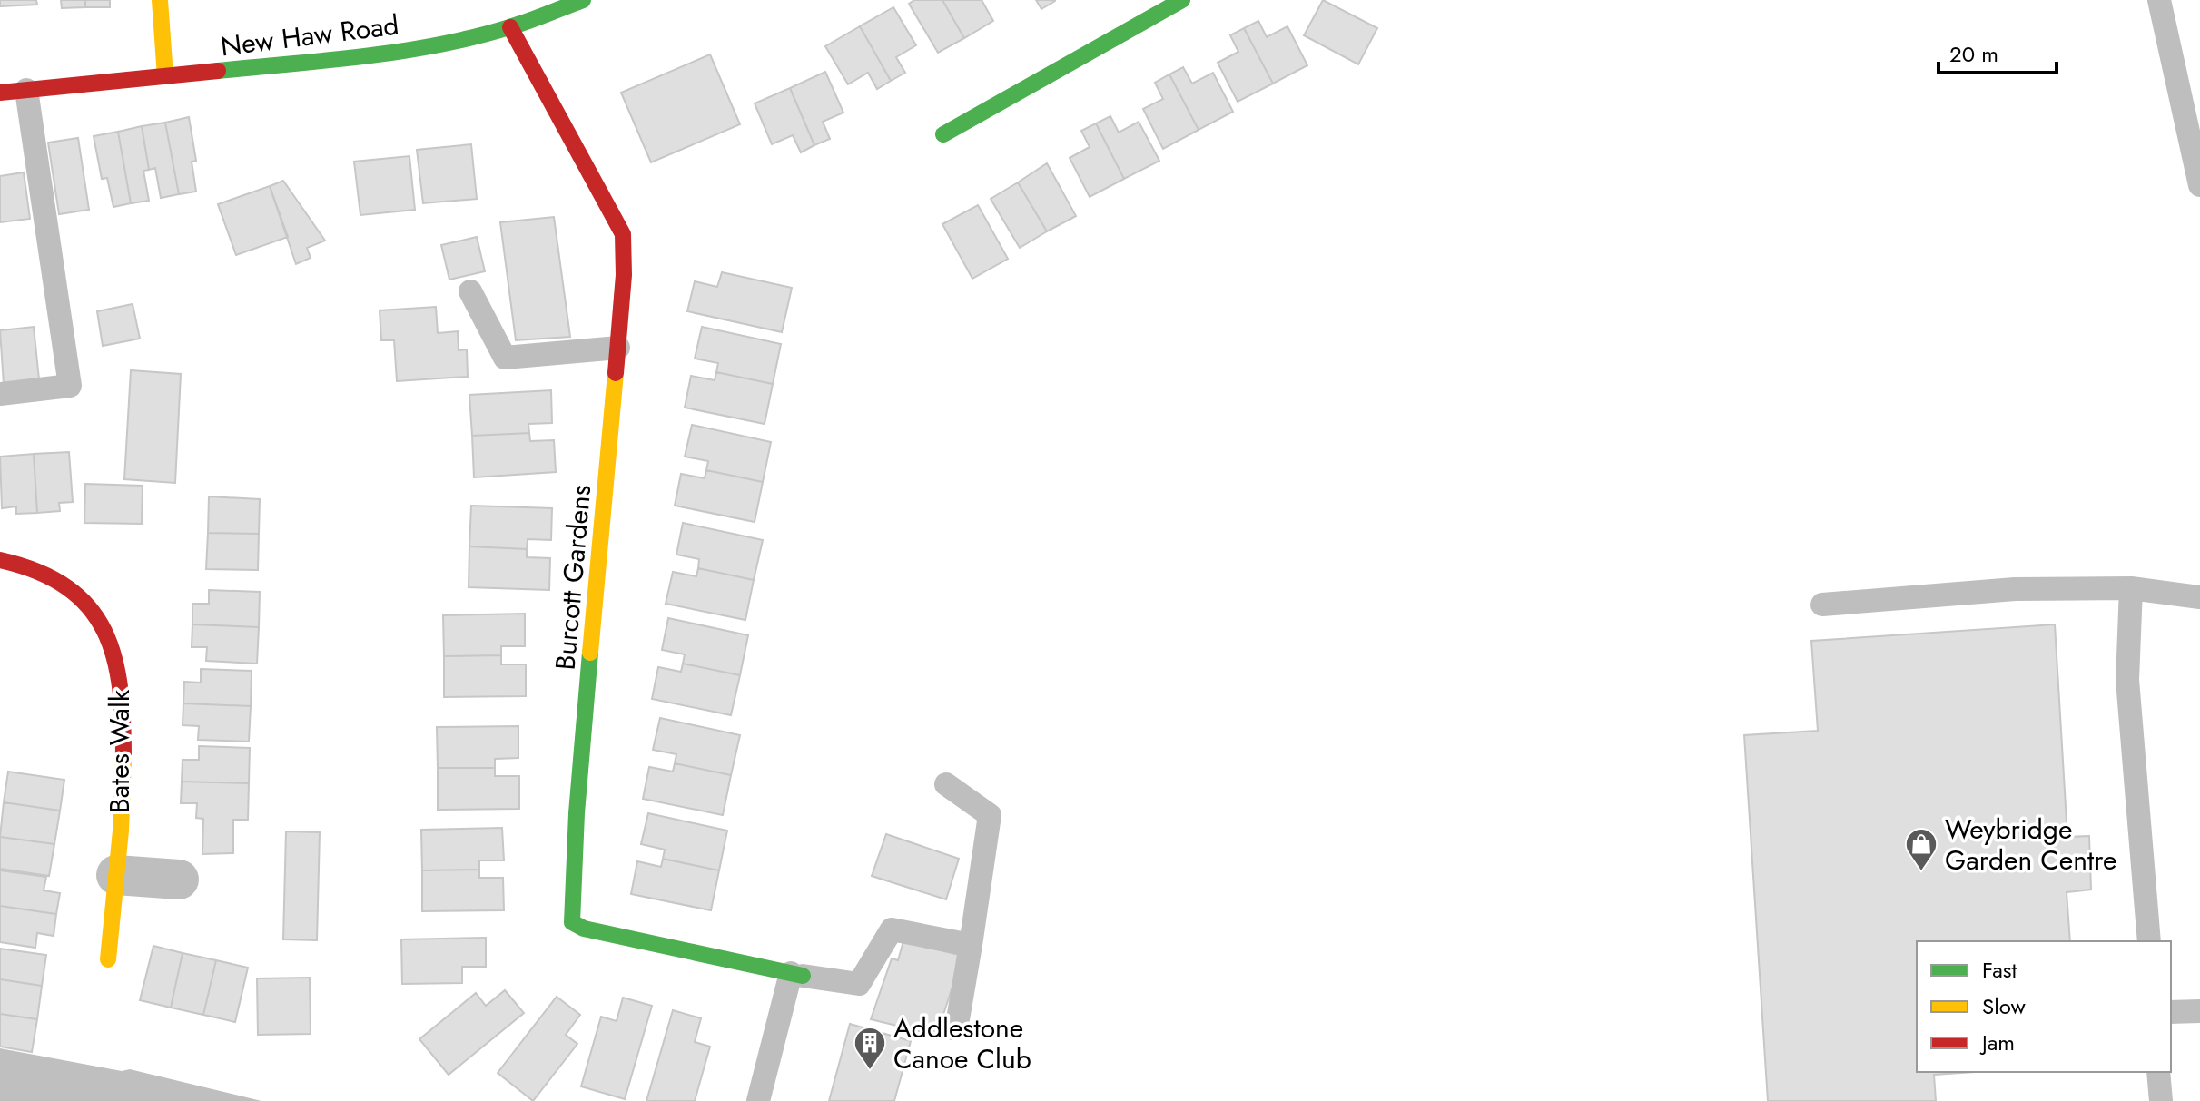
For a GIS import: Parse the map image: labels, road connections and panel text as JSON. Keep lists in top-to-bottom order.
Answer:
{
  "streets": {
    "street": ["New Haw Road", "Burcott Gardens", "Bates Walk"]
  },
  "crossings": [
    ["New Haw Road", "Burcott Gardens"]
  ],
  "places": {
    "shop": ["Weybridge Garden Centre"],
    "building": ["Addlestone Canoe Club"]
  },
  "legend": ["Fast", "Slow", "Jam"],
  "scale_bar": "20 m"
}
